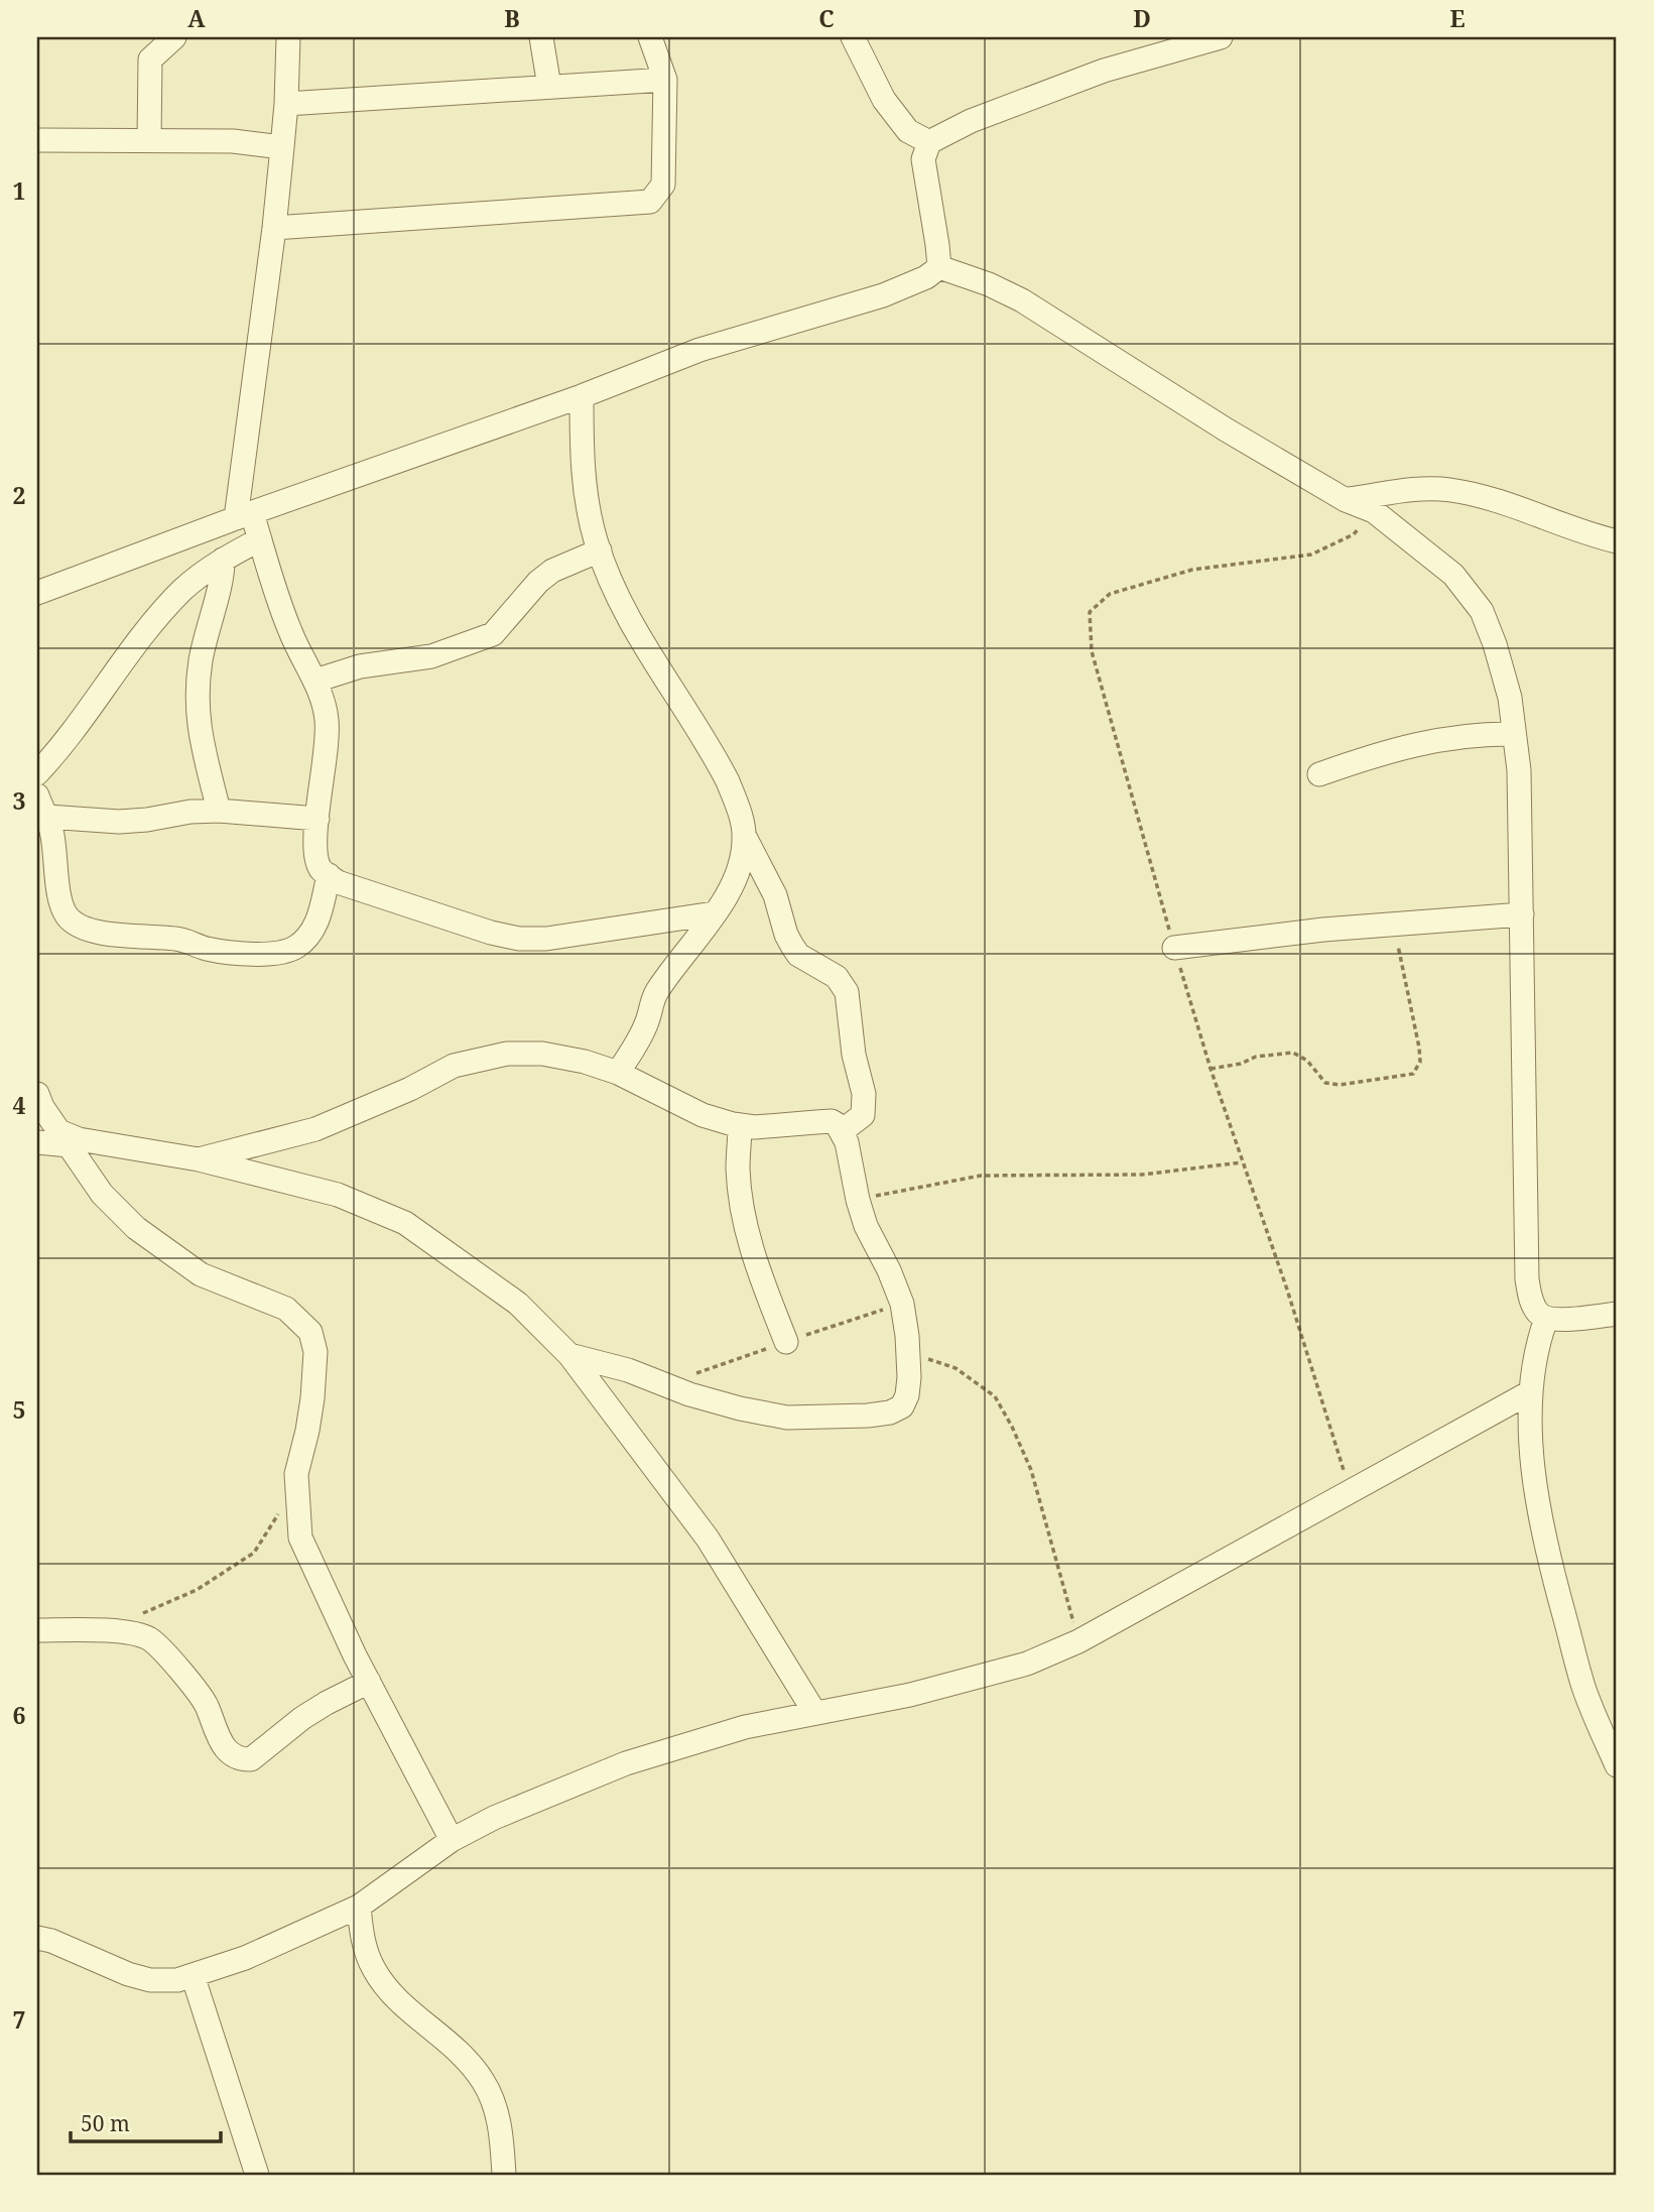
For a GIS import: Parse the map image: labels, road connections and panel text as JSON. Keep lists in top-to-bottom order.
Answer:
{
  "scale_bar": "50 m",
  "grid": {
    "columns": [
      "A",
      "B",
      "C",
      "D",
      "E"
    ],
    "rows": [
      "1",
      "2",
      "3",
      "4",
      "5",
      "6",
      "7"
    ]
  }
}
